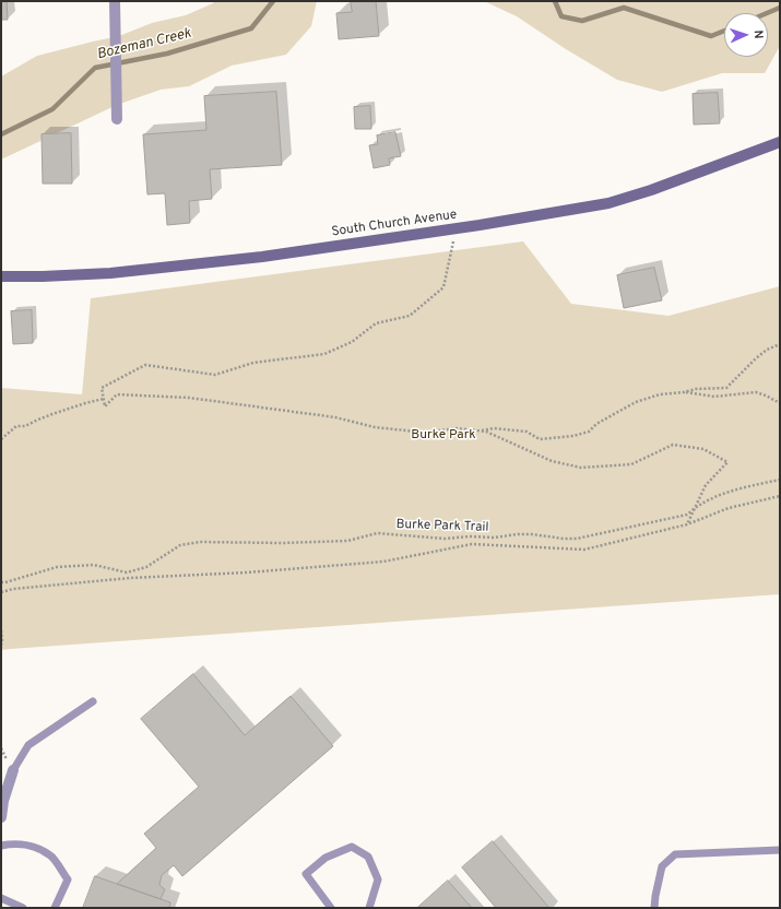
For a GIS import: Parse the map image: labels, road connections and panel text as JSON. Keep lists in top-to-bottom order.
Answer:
{
  "streets": {
    "street": ["South Church Avenue"],
    "path": ["Burke Park Trail"]
  },
  "water": ["Bozeman Creek"],
  "parks": ["Burke Park"],
  "north": "right"
}
